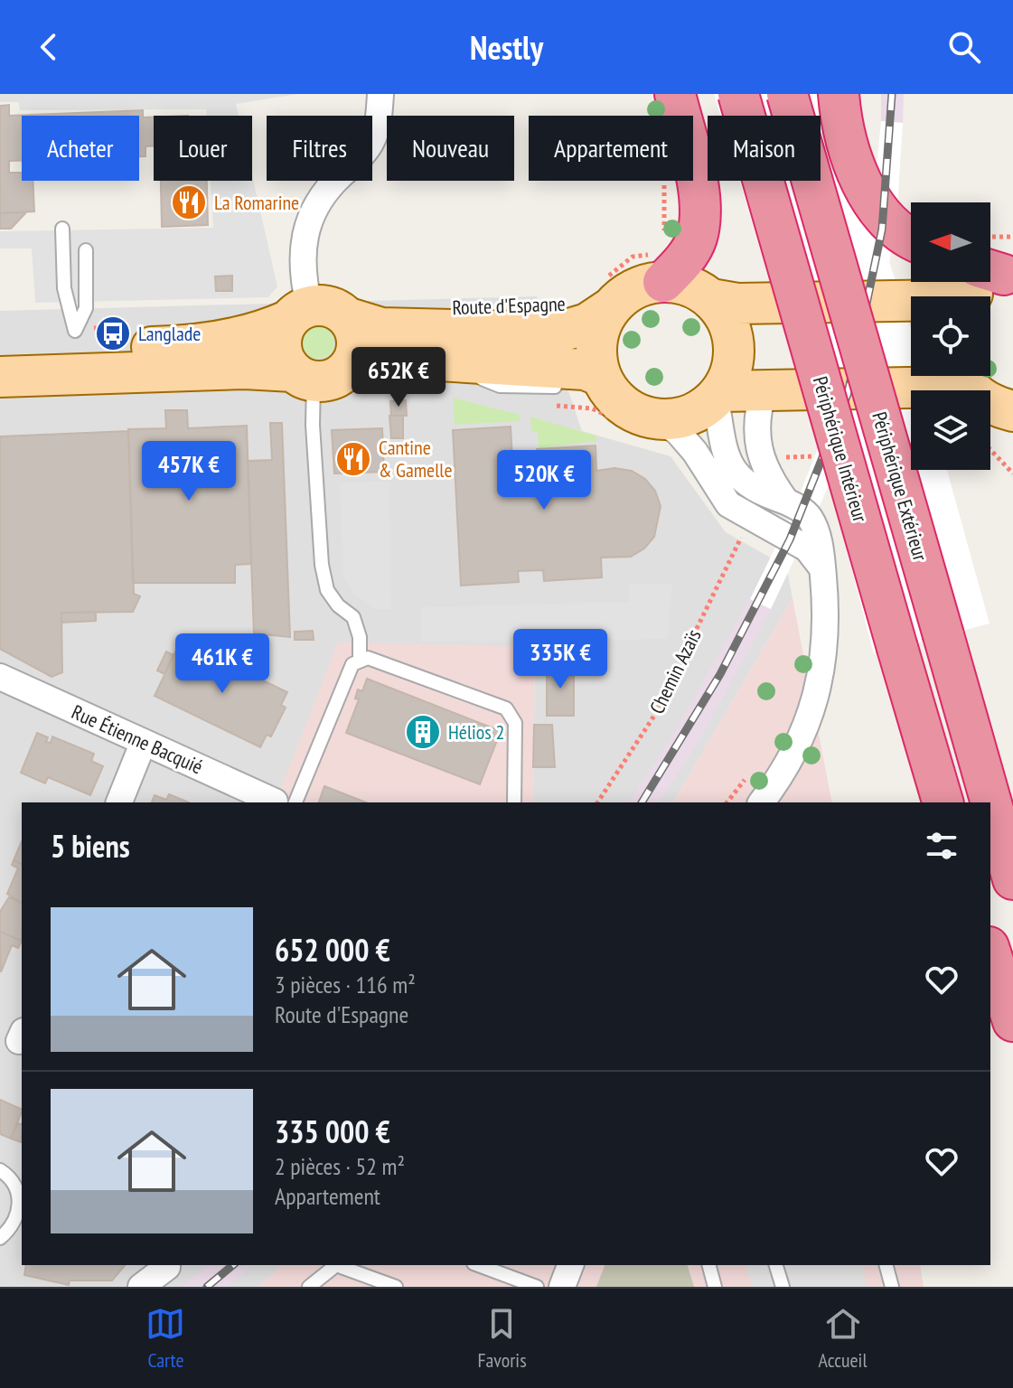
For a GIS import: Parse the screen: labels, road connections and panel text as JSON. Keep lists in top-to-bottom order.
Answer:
{
  "streets": {
    "highway": ["Périphérique Intérieur", "Périphérique Extérieur"],
    "main road": ["Route d'Espagne"],
    "street": ["Rue Étienne Bacquié"],
    "path": ["Chemin Azaïs"]
  },
  "places": {
    "restaurant": ["La Romarine", "Cantine & Gamelle"],
    "bus stop": ["Langlade"],
    "building": ["Hélios 2"]
  },
  "north": "left",
  "page": {
    "header": "Nestly",
    "chip": [
      "Acheter",
      "Louer",
      "Filtres",
      "Nouveau",
      "Appartement",
      "Maison"
    ],
    "price": [
      "652K €",
      "457K €",
      "520K €",
      "335K €",
      "461K €"
    ],
    "heading": "5 biens",
    "list": [
      {
        "name": "652 000 €",
        "note": "3 pièces · 116 m² · Route d'Espagne"
      },
      {
        "name": "335 000 €",
        "note": "2 pièces · 52 m² · Appartement"
      }
    ],
    "tabs": ["Carte", "Favoris", "Accueil"]
  }
}
